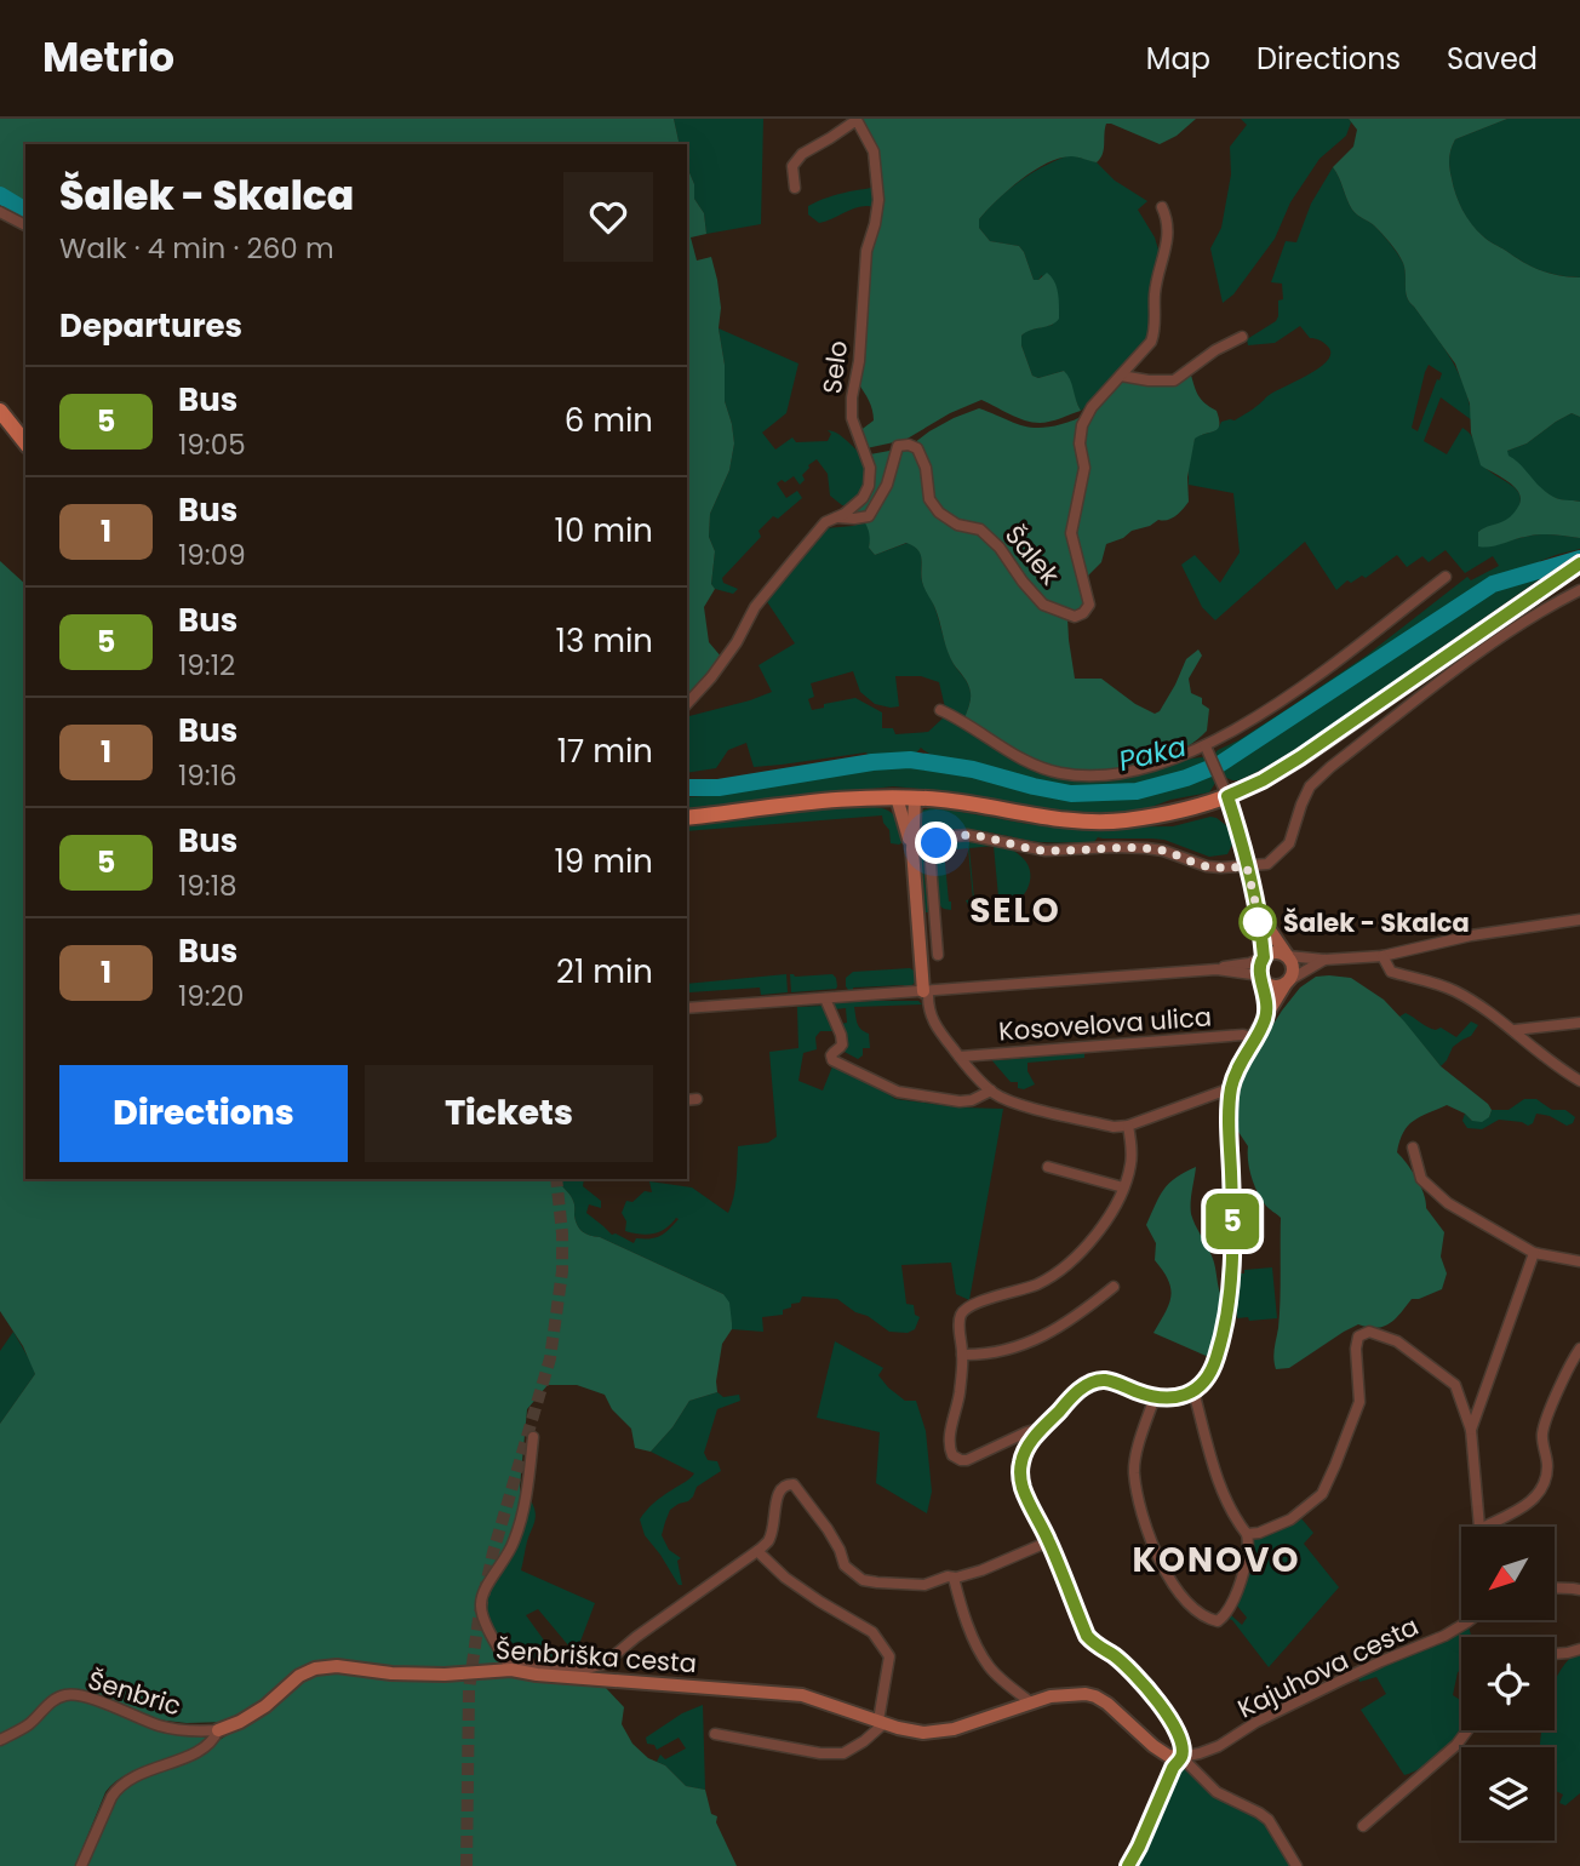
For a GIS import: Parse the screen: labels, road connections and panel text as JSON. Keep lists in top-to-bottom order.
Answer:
{
  "streets": {
    "street": [
      "Selo",
      "Šalek",
      "Kosovelova ulica",
      "Šenbriška cesta",
      "Kajuhova cesta",
      "Šenbric"
    ]
  },
  "crossings": [
    ["Selo", "Šalek"],
    ["Šenbriška cesta", "Kajuhova cesta"],
    ["Šenbriška cesta", "Šenbric"]
  ],
  "districts": ["SELO", "KONOVO"],
  "water": ["Paka"],
  "places": ["Šalek - Skalca"],
  "lines": ["bus line 5"],
  "north": "bottom left",
  "page": {
    "header": "Metrio",
    "nav": ["Map", "Directions", "Saved"],
    "on_map": "5",
    "heading": [
      ["Šalek - Skalca", "Walk · 4 min · 260 m"],
      "Departures"
    ],
    "list": [
      {
        "mark": "5",
        "name": "Bus",
        "note": "19:05",
        "value": "6 min"
      },
      {
        "mark": "1",
        "name": "Bus",
        "note": "19:09",
        "value": "10 min"
      },
      {
        "mark": "5",
        "name": "Bus",
        "note": "19:12",
        "value": "13 min"
      },
      {
        "mark": "1",
        "name": "Bus",
        "note": "19:16",
        "value": "17 min"
      },
      {
        "mark": "5",
        "name": "Bus",
        "note": "19:18",
        "value": "19 min"
      },
      {
        "mark": "1",
        "name": "Bus",
        "note": "19:20",
        "value": "21 min"
      }
    ],
    "buttons": ["Directions", "Tickets"]
  }
}
